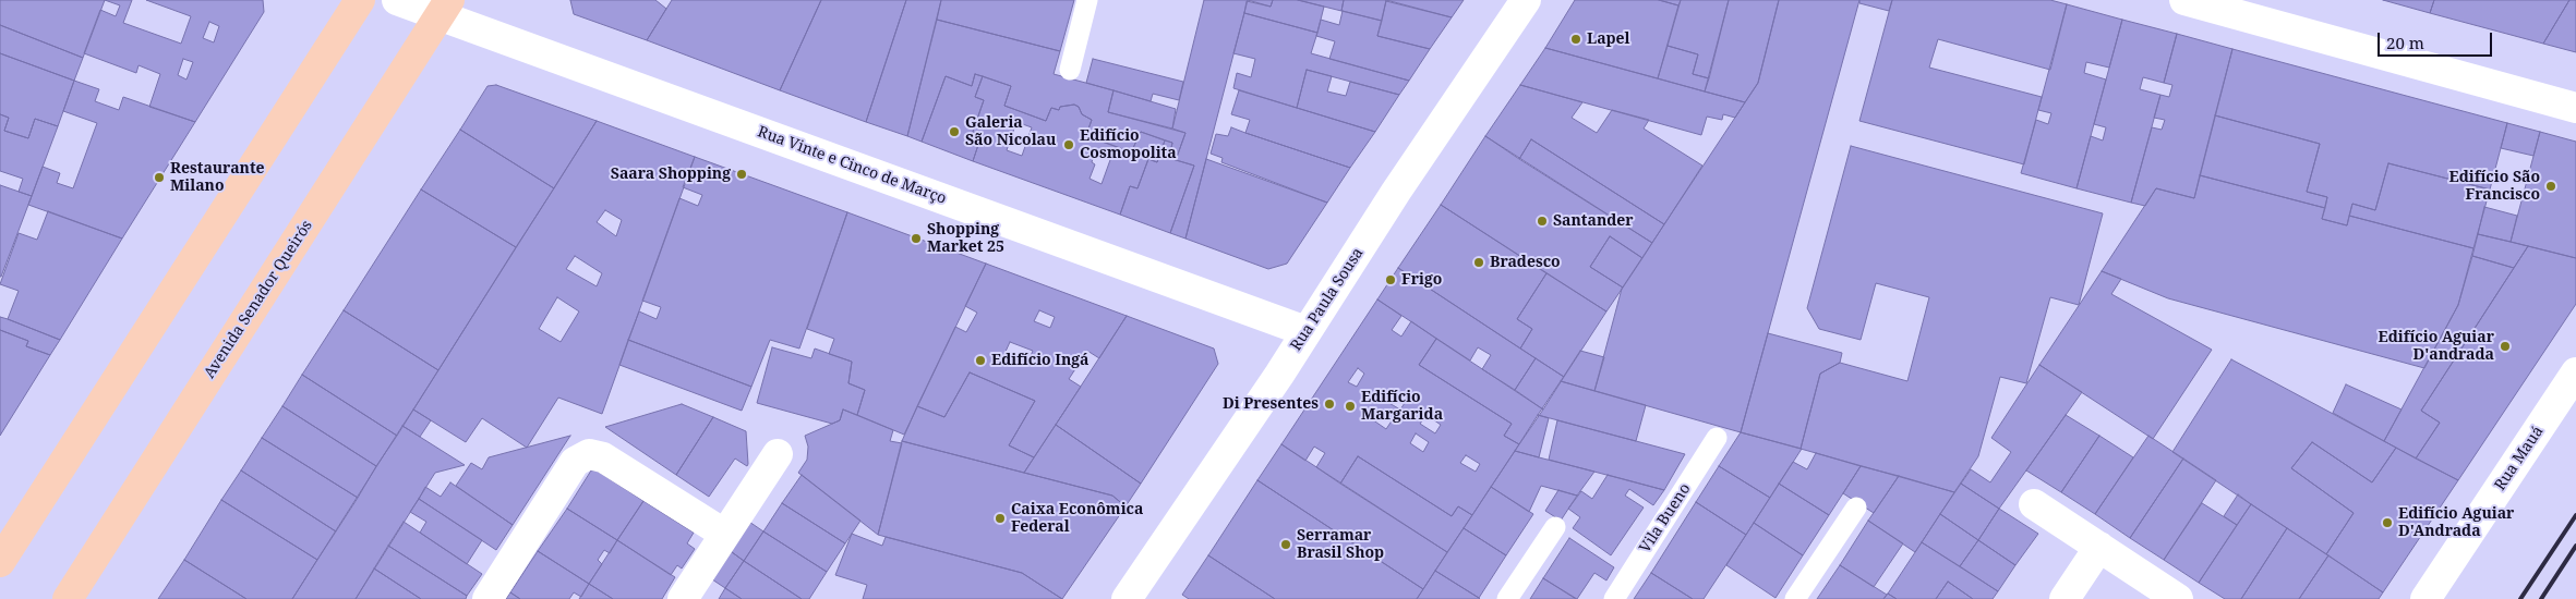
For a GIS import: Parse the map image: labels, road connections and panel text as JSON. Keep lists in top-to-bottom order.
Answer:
{
  "streets": {
    "main road": ["Avenida Senador Queirós"],
    "street": ["Rua Vinte e Cinco de Março", "Rua Paula Sousa", "Rua Mauá"],
    "lane": ["Vila Bueno"]
  },
  "crossings": [
    ["Rua Vinte e Cinco de Março", "Avenida Senador Queirós"],
    ["Rua Vinte e Cinco de Março", "Rua Paula Sousa"]
  ],
  "places": [
    "Lapel",
    "Galeria São Nicolau",
    "Edifício Cosmopolita",
    "Saara Shopping",
    "Restaurante Milano",
    "Edifício São Francisco",
    "Santander",
    "Shopping Market 25",
    "Bradesco",
    "Frigo",
    "Edifício Aguiar D'andrada",
    "Edifício Ingá",
    "Di Presentes",
    "Edifício Margarida",
    "Caixa Econômica Federal",
    "Edifício Aguiar D'Andrada",
    "Serramar Brasil Shop"
  ],
  "scale_bar": "20 m"
}
